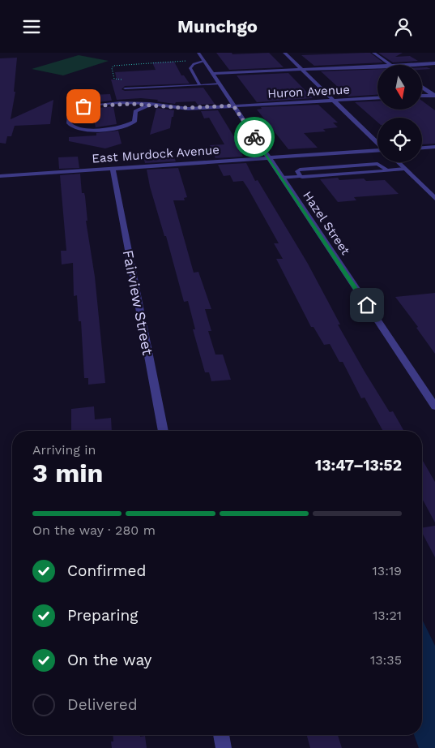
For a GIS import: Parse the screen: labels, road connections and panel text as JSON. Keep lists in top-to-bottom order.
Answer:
{
  "streets": {
    "street": [
      "Huron Avenue",
      "East Murdock Avenue",
      "Hazel Street",
      "Fairview Street"
    ]
  },
  "crossings": [
    ["Huron Avenue", "Hazel Street"],
    ["East Murdock Avenue", "Hazel Street"],
    ["East Murdock Avenue", "Fairview Street"]
  ],
  "north": "bottom",
  "page": {
    "header": "Munchgo",
    "heading": ["3 min", "Arriving in", "13:47–13:52"],
    "bar": "On the way · 280 m",
    "list": [
      ["Confirmed", "13:19"],
      ["Preparing", "13:21"],
      ["On the way", "13:35"],
      "Delivered"
    ]
  }
}
